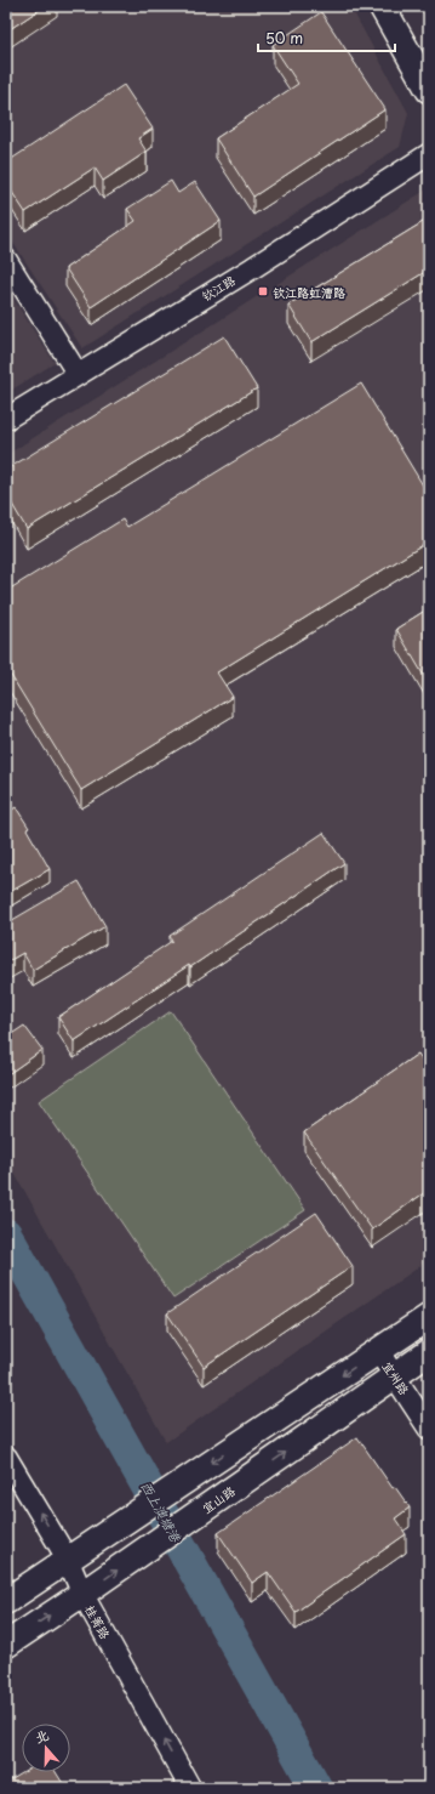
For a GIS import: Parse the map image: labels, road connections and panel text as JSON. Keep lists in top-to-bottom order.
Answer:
{
  "streets": {
    "main road": ["宜山路"],
    "street": ["钦江路", "宜州路", "桂箐路"]
  },
  "crossings": [
    ["宜州路", "宜山路"],
    ["宜山路", "桂箐路"]
  ],
  "one_way": ["桂箐路"],
  "water": ["西上澳塘港"],
  "places": {
    "transit": ["钦江路虹漕路"]
  },
  "scale_bar": "50 m",
  "north": "top"
}
